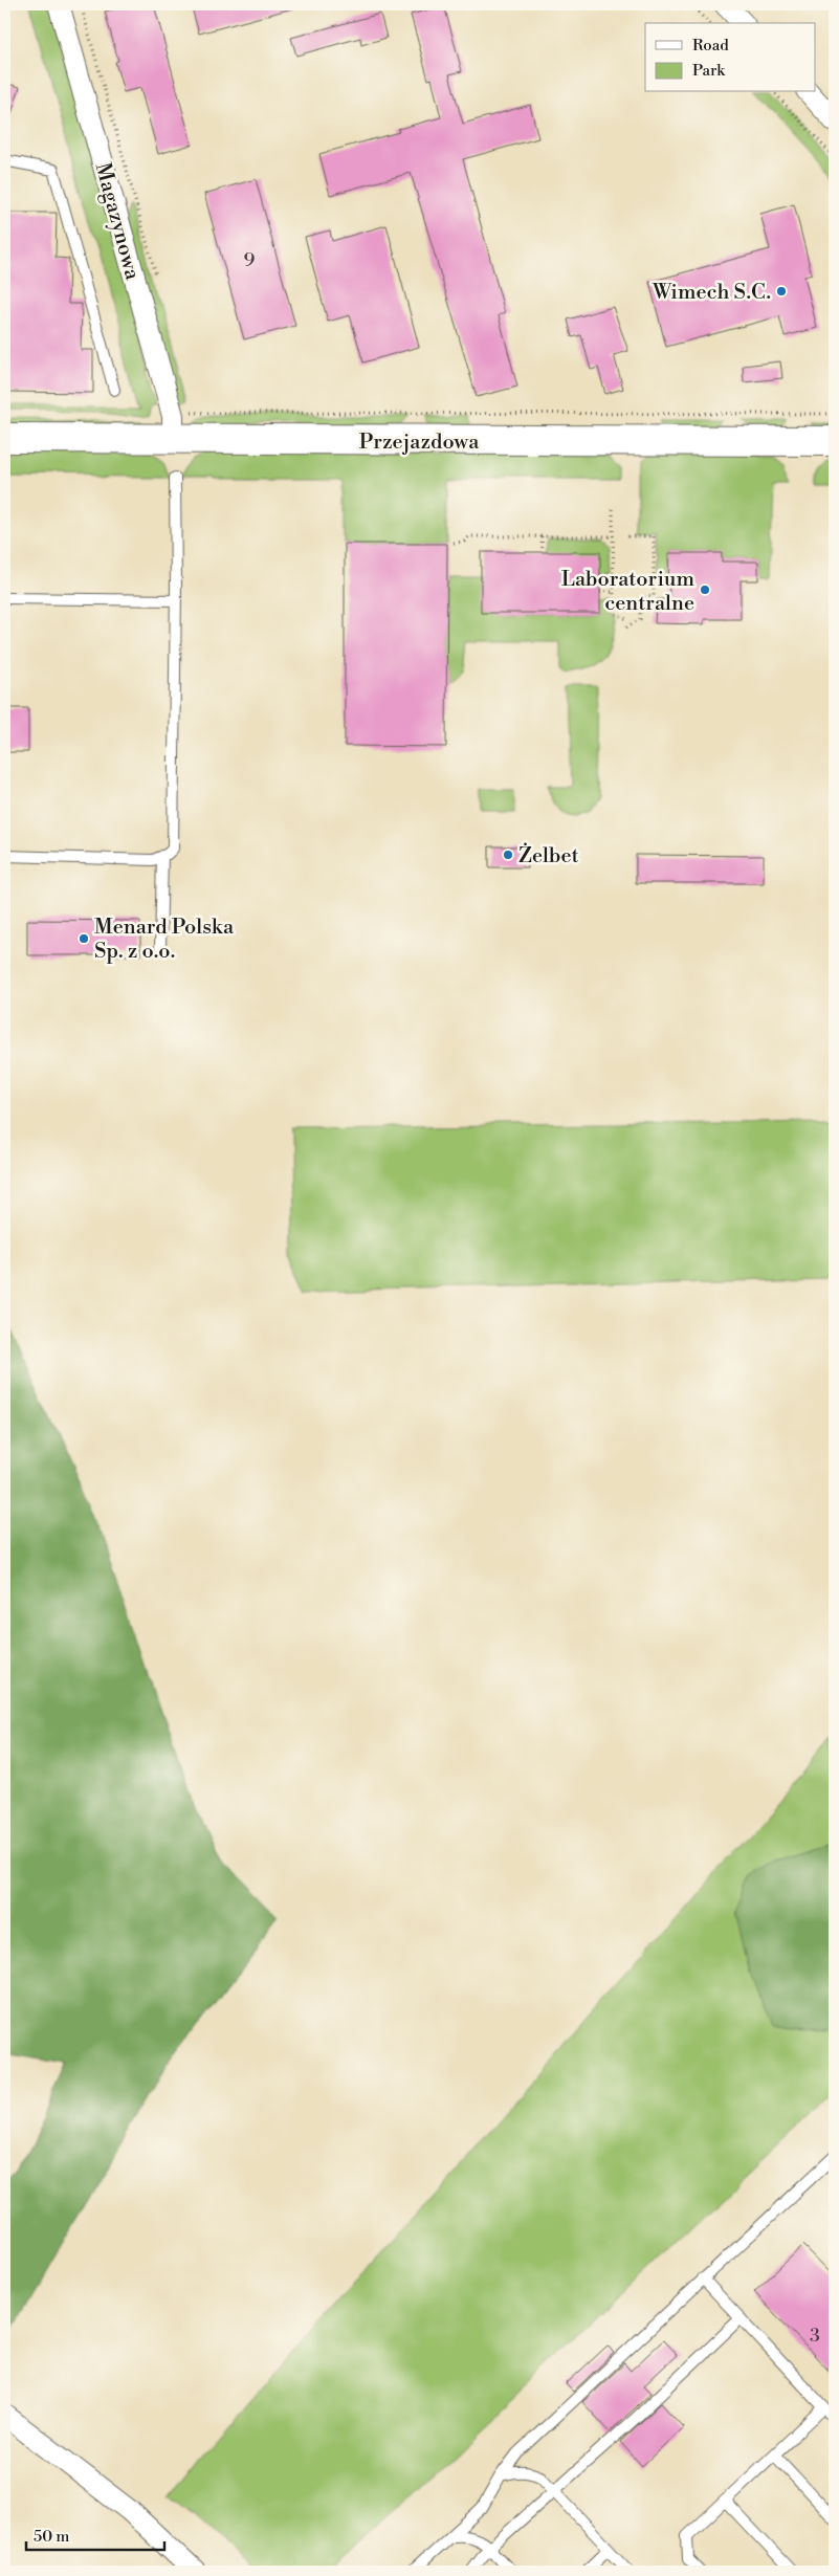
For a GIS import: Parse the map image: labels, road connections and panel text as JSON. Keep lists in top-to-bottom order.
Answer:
{
  "streets": {
    "street": ["Magazynowa", "Przejazdowa"]
  },
  "crossings": [
    ["Magazynowa", "Przejazdowa"]
  ],
  "places": [
    "Wimech S.C.",
    "Laboratorium centralne",
    "Żelbet",
    "Menard Polska Sp. z o.o."
  ],
  "house_numbers": ["9", "3"],
  "legend": ["Road", "Park"],
  "scale_bar": "50 m"
}
